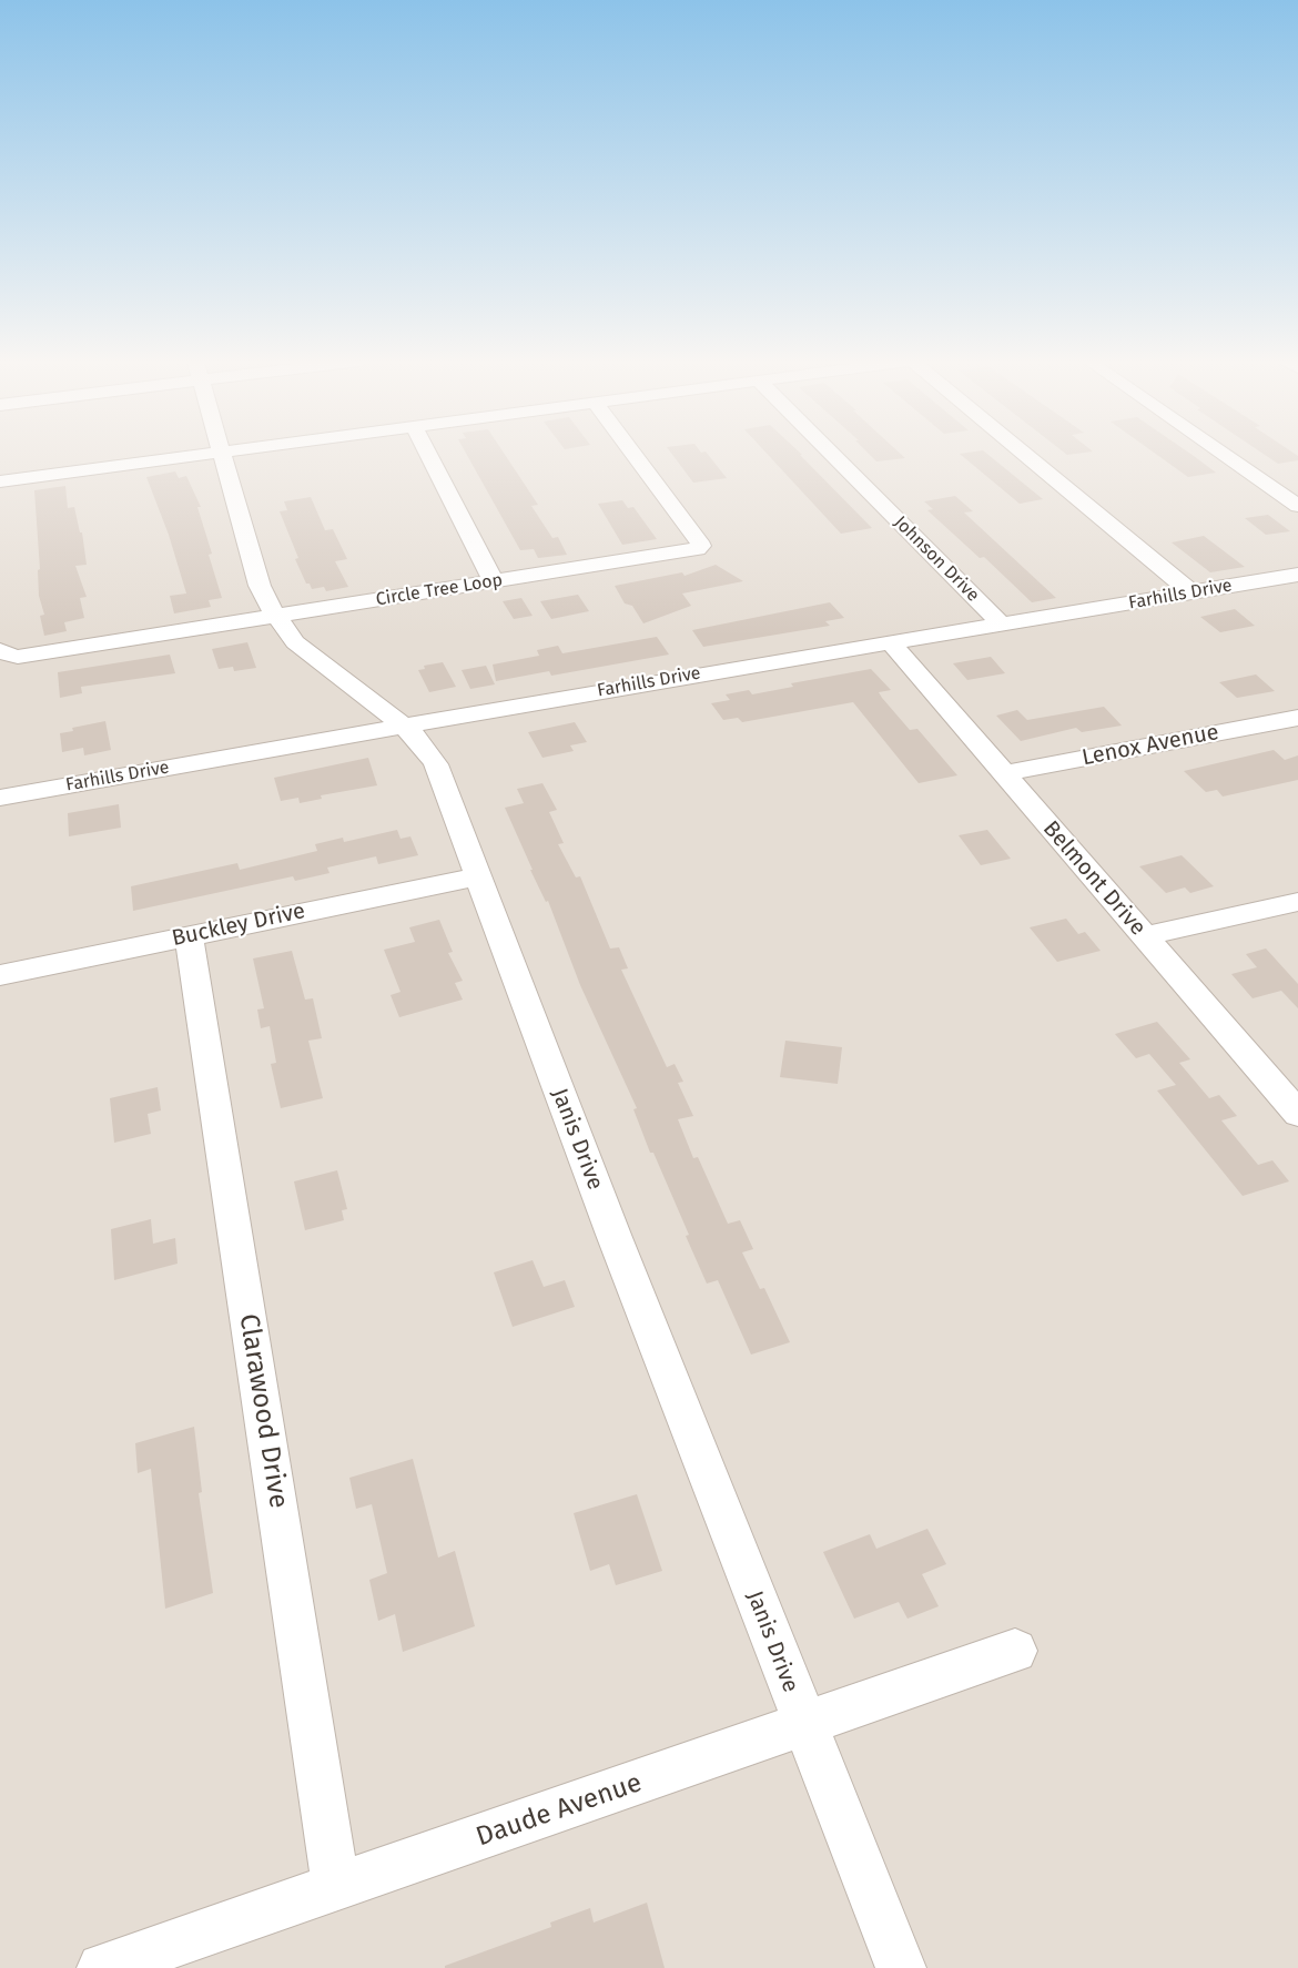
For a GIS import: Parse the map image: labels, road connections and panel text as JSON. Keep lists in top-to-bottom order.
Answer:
{
  "streets": {
    "street": [
      "Johnson Drive",
      "Circle Tree Loop",
      "Farhills Drive",
      "Lenox Avenue",
      "Belmont Drive",
      "Buckley Drive",
      "Janis Drive",
      "Clarawood Drive",
      "Daude Avenue"
    ]
  },
  "crossings": [
    ["Johnson Drive", "Farhills Drive"],
    ["Circle Tree Loop", "Janis Drive"],
    ["Farhills Drive", "Belmont Drive"],
    ["Farhills Drive", "Janis Drive"],
    ["Lenox Avenue", "Belmont Drive"],
    ["Buckley Drive", "Janis Drive"],
    ["Buckley Drive", "Clarawood Drive"],
    ["Janis Drive", "Daude Avenue"],
    ["Clarawood Drive", "Daude Avenue"]
  ]
}
